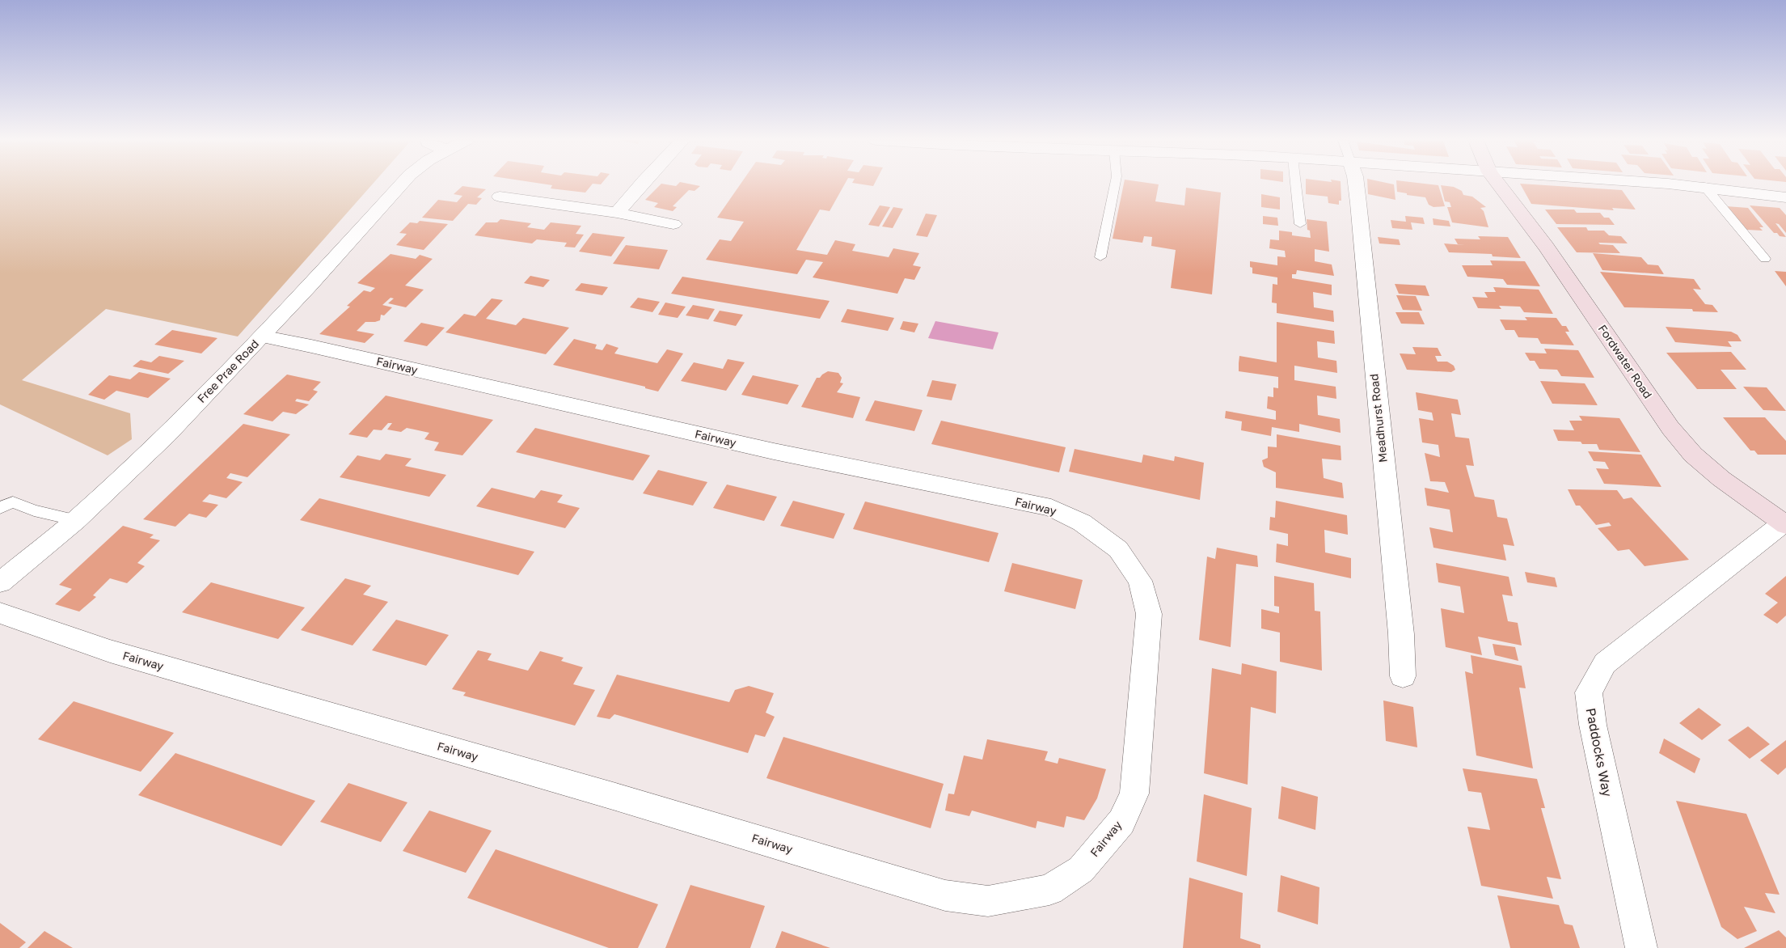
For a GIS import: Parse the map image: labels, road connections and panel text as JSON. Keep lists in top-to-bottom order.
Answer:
{
  "streets": {
    "main road": ["Fordwater Road"],
    "street": [
      "Fairway",
      "Free Prae Road",
      "Meadhurst Road",
      "Paddocks Way"
    ]
  },
  "crossings": [
    ["Fordwater Road", "Paddocks Way"],
    ["Fairway", "Free Prae Road"]
  ]
}
